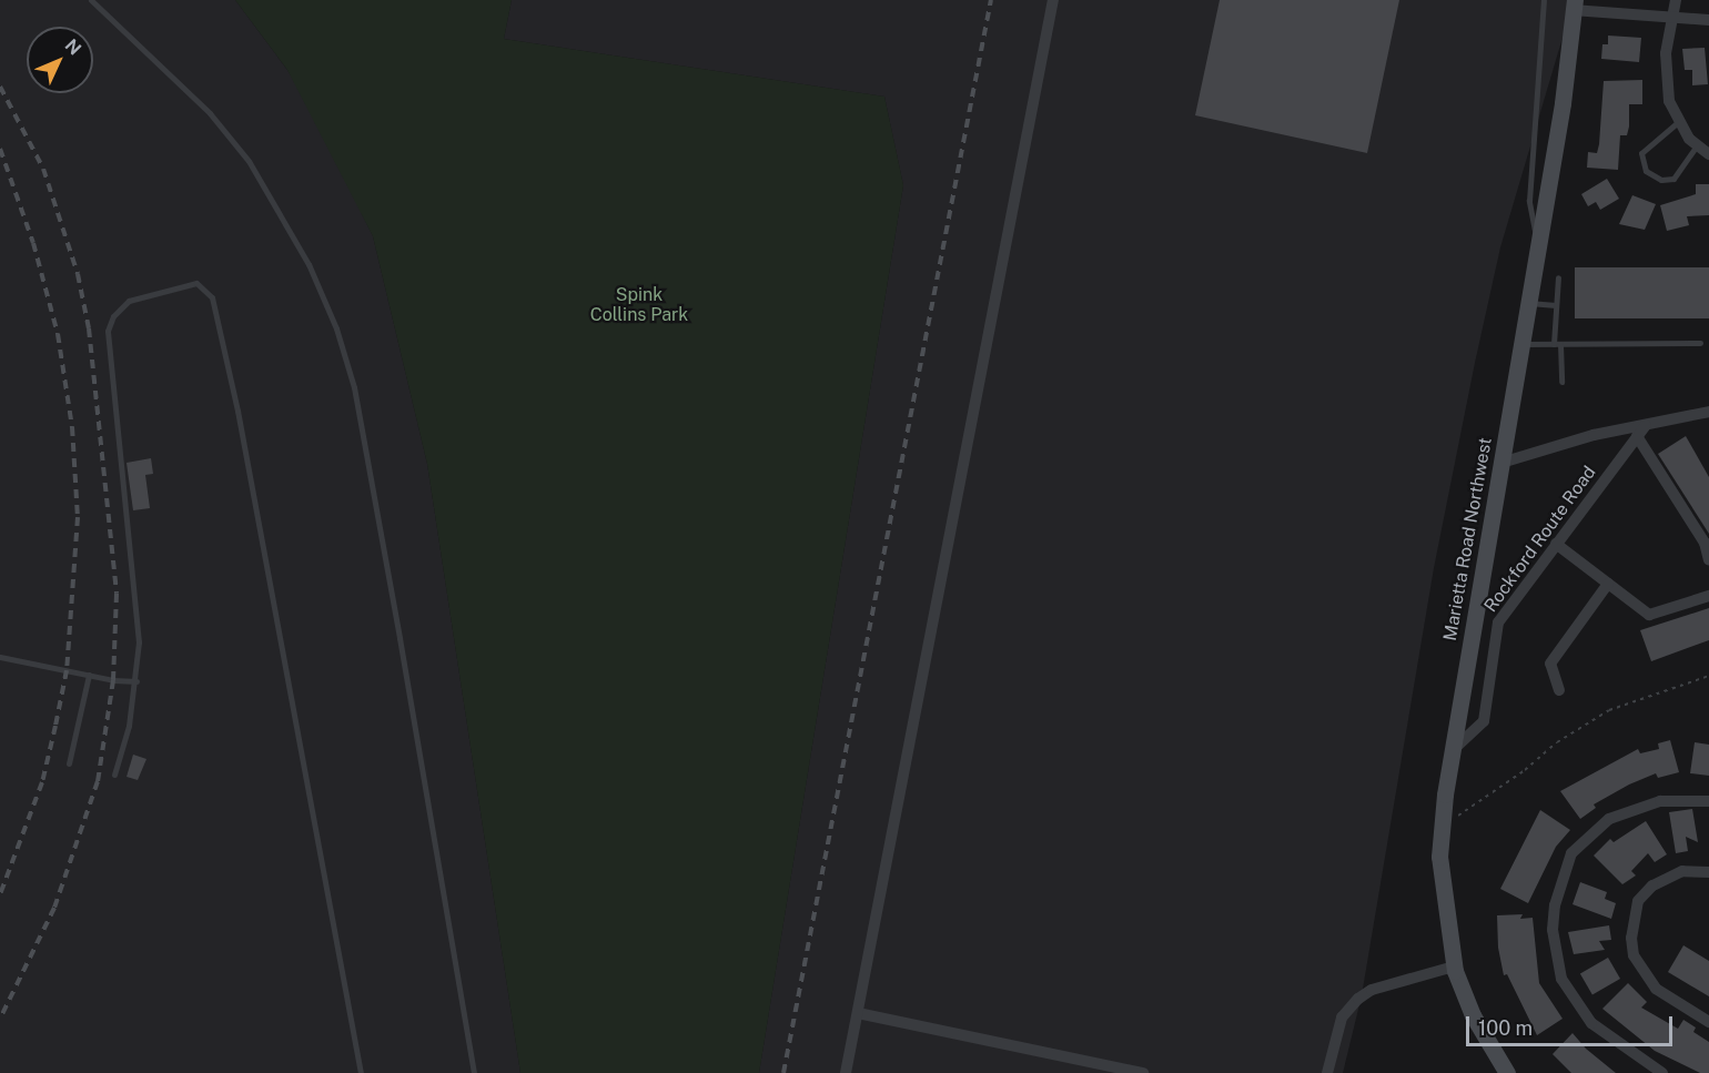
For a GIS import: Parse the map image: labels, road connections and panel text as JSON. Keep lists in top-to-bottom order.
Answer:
{
  "streets": {
    "main road": ["Marietta Road Northwest"],
    "street": ["Rockford Route Road"]
  },
  "crossings": [
    ["Marietta Road Northwest", "Rockford Route Road"]
  ],
  "parks": ["Spink Collins Park"],
  "scale_bar": "100 m",
  "north": "top right"
}
